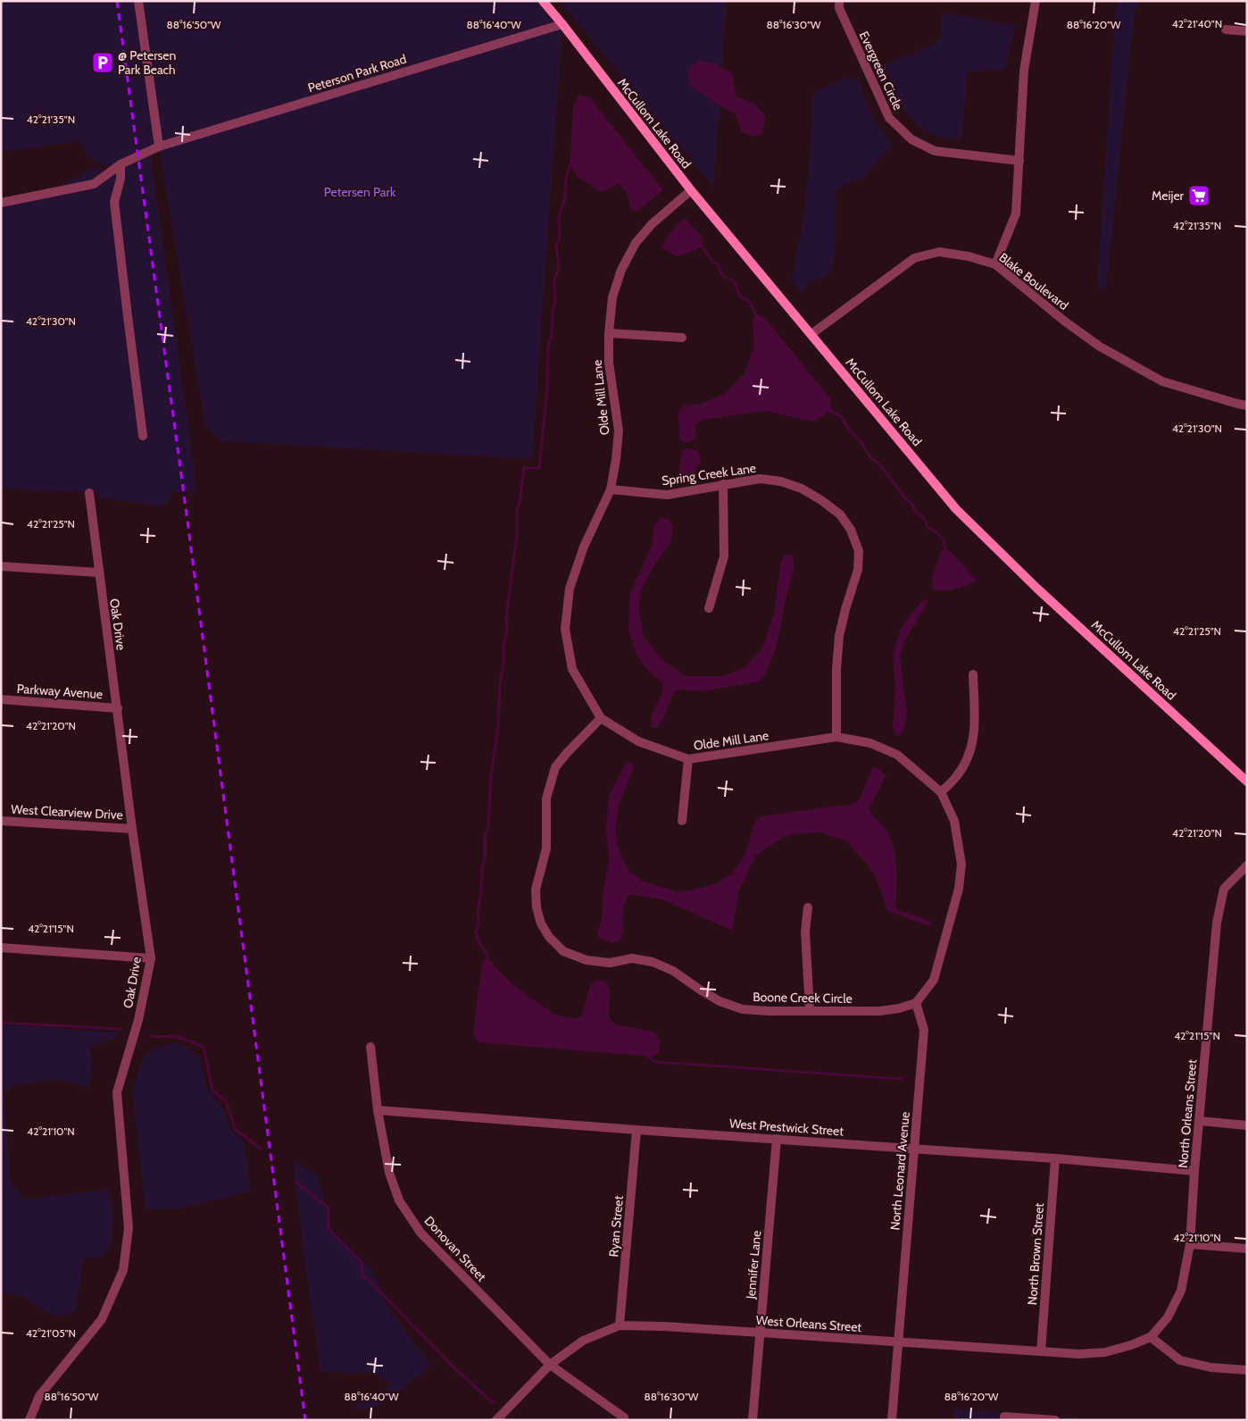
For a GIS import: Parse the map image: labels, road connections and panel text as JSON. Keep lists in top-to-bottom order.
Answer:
{
  "streets": {
    "street": [
      "Evergreen Circle",
      "Peterson Park Road",
      "McCullom Lake Road",
      "Blake Boulevard",
      "Olde Mill Lane",
      "Spring Creek Lane",
      "Oak Drive",
      "Parkway Avenue",
      "West Clearview Drive",
      "Boone Creek Circle",
      "North Orleans Street",
      "West Prestwick Street",
      "North Leonard Avenue",
      "Ryan Street",
      "Donovan Street",
      "North Brown Street",
      "Jennifer Lane",
      "West Orleans Street"
    ]
  },
  "crossings": [
    ["Peterson Park Road", "McCullom Lake Road"],
    ["McCullom Lake Road", "Blake Boulevard"],
    ["McCullom Lake Road", "Olde Mill Lane"],
    ["Olde Mill Lane", "Spring Creek Lane"],
    ["Olde Mill Lane", "Boone Creek Circle"],
    ["Olde Mill Lane", "North Leonard Avenue"],
    ["Oak Drive", "Parkway Avenue"],
    ["Oak Drive", "West Clearview Drive"],
    ["Boone Creek Circle", "North Leonard Avenue"],
    ["North Orleans Street", "West Prestwick Street"],
    ["North Orleans Street", "West Orleans Street"],
    ["West Prestwick Street", "North Leonard Avenue"],
    ["West Prestwick Street", "Ryan Street"],
    ["West Prestwick Street", "Donovan Street"],
    ["West Prestwick Street", "North Brown Street"],
    ["West Prestwick Street", "Jennifer Lane"],
    ["North Leonard Avenue", "West Orleans Street"],
    ["Ryan Street", "West Orleans Street"],
    ["Donovan Street", "West Orleans Street"],
    ["North Brown Street", "West Orleans Street"],
    ["Jennifer Lane", "West Orleans Street"]
  ],
  "parks": ["Petersen Park"],
  "places": {
    "parking": ["@ Petersen Park Beach"],
    "supermarket": ["Meijer"]
  },
  "coordinates": [
    "42°21'40\"N",
    "88°16'50\"W",
    "88°16'40\"W",
    "88°16'30\"W",
    "88°16'20\"W",
    "42°21'35\"N",
    "42°21'30\"N",
    "42°21'25\"N",
    "42°21'20\"N",
    "42°21'15\"N",
    "42°21'10\"N",
    "42°21'05\"N"
  ]
}
